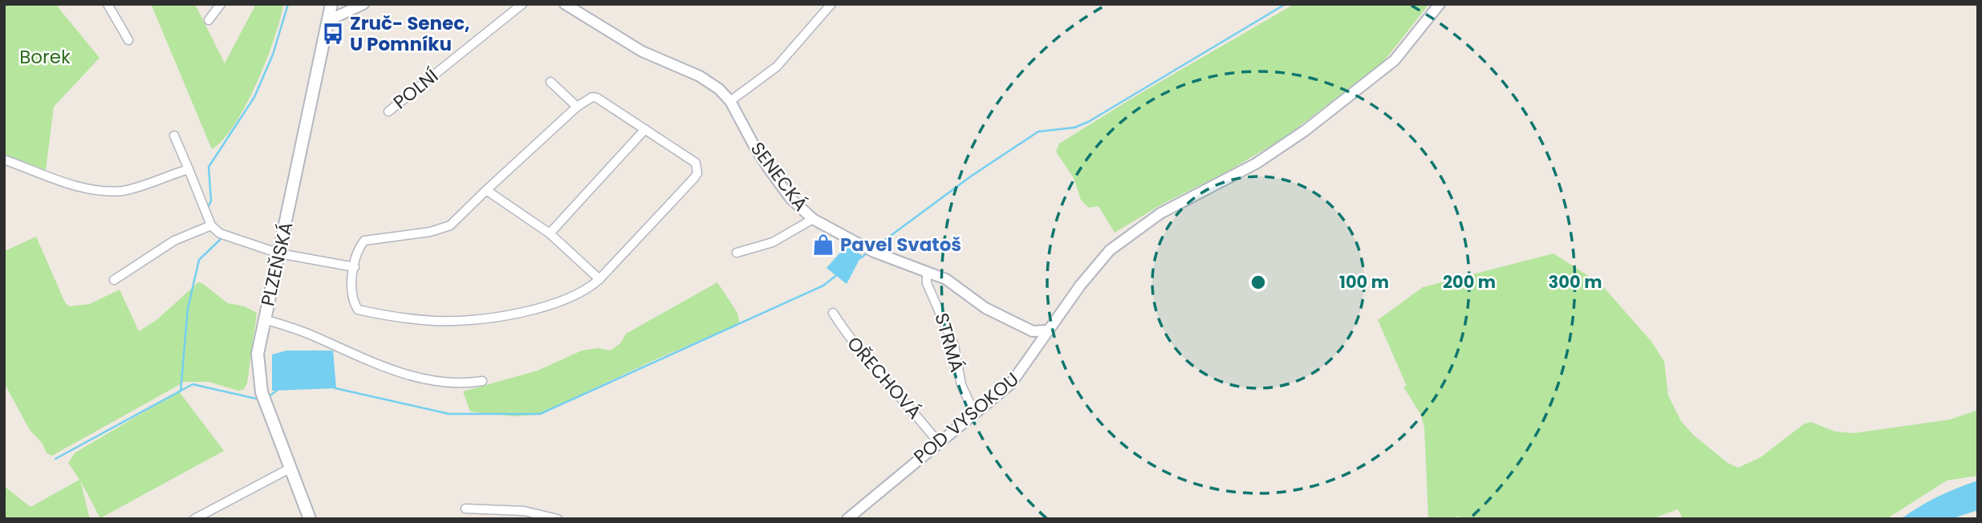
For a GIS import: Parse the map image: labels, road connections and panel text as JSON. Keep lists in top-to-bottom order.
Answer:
{
  "streets": {
    "main road": ["PLZEŇSKÁ"],
    "street": [
      "POLNÍ",
      "SENECKÁ",
      "STRMÁ",
      "OŘECHOVÁ",
      "POD VYSOKOU"
    ]
  },
  "crossings": [
    ["SENECKÁ", "STRMÁ"],
    ["SENECKÁ", "POD VYSOKOU"],
    ["STRMÁ", "POD VYSOKOU"],
    ["OŘECHOVÁ", "POD VYSOKOU"]
  ],
  "parks": ["Borek"],
  "places": {
    "bus stop": ["Zruč- Senec, U Pomníku"],
    "shop": ["Pavel Svatoš"]
  },
  "rings": ["100 m", "200 m", "300 m"]
}
